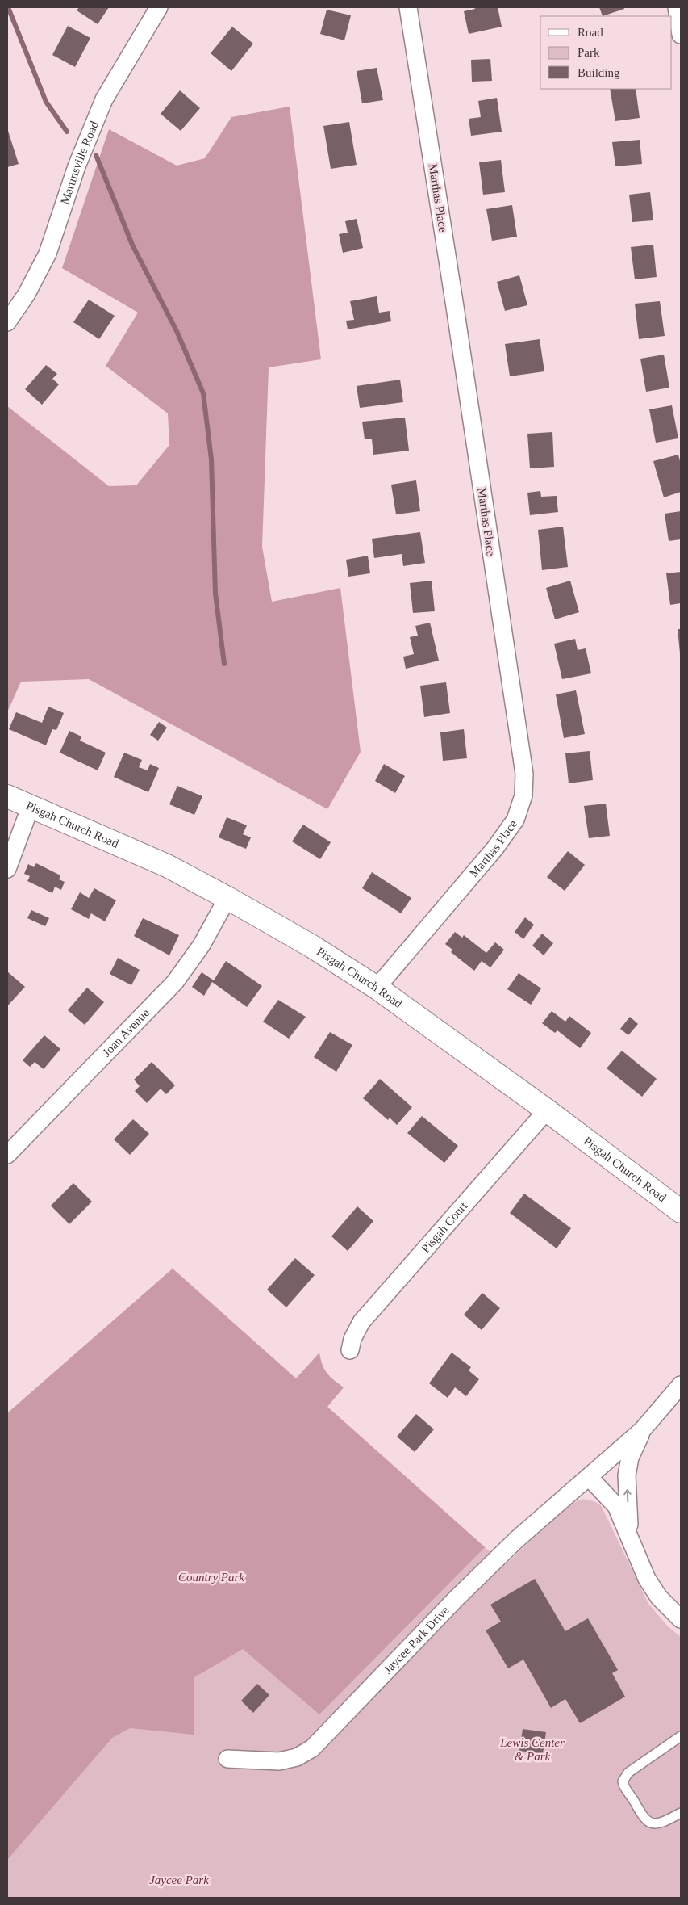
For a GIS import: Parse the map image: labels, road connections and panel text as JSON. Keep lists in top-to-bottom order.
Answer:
{
  "streets": {
    "main road": ["Pisgah Church Road"],
    "street": [
      "Martinsville Road",
      "Marthas Place",
      "Joan Avenue",
      "Pisgah Court",
      "Jaycee Park Drive"
    ]
  },
  "crossings": [
    ["Marthas Place", "Pisgah Church Road"],
    ["Pisgah Church Road", "Joan Avenue"],
    ["Pisgah Church Road", "Pisgah Court"]
  ],
  "parks": ["Country Park", "Lewis Center & Park", "Jaycee Park"],
  "legend": ["Road", "Park", "Building"]
}
